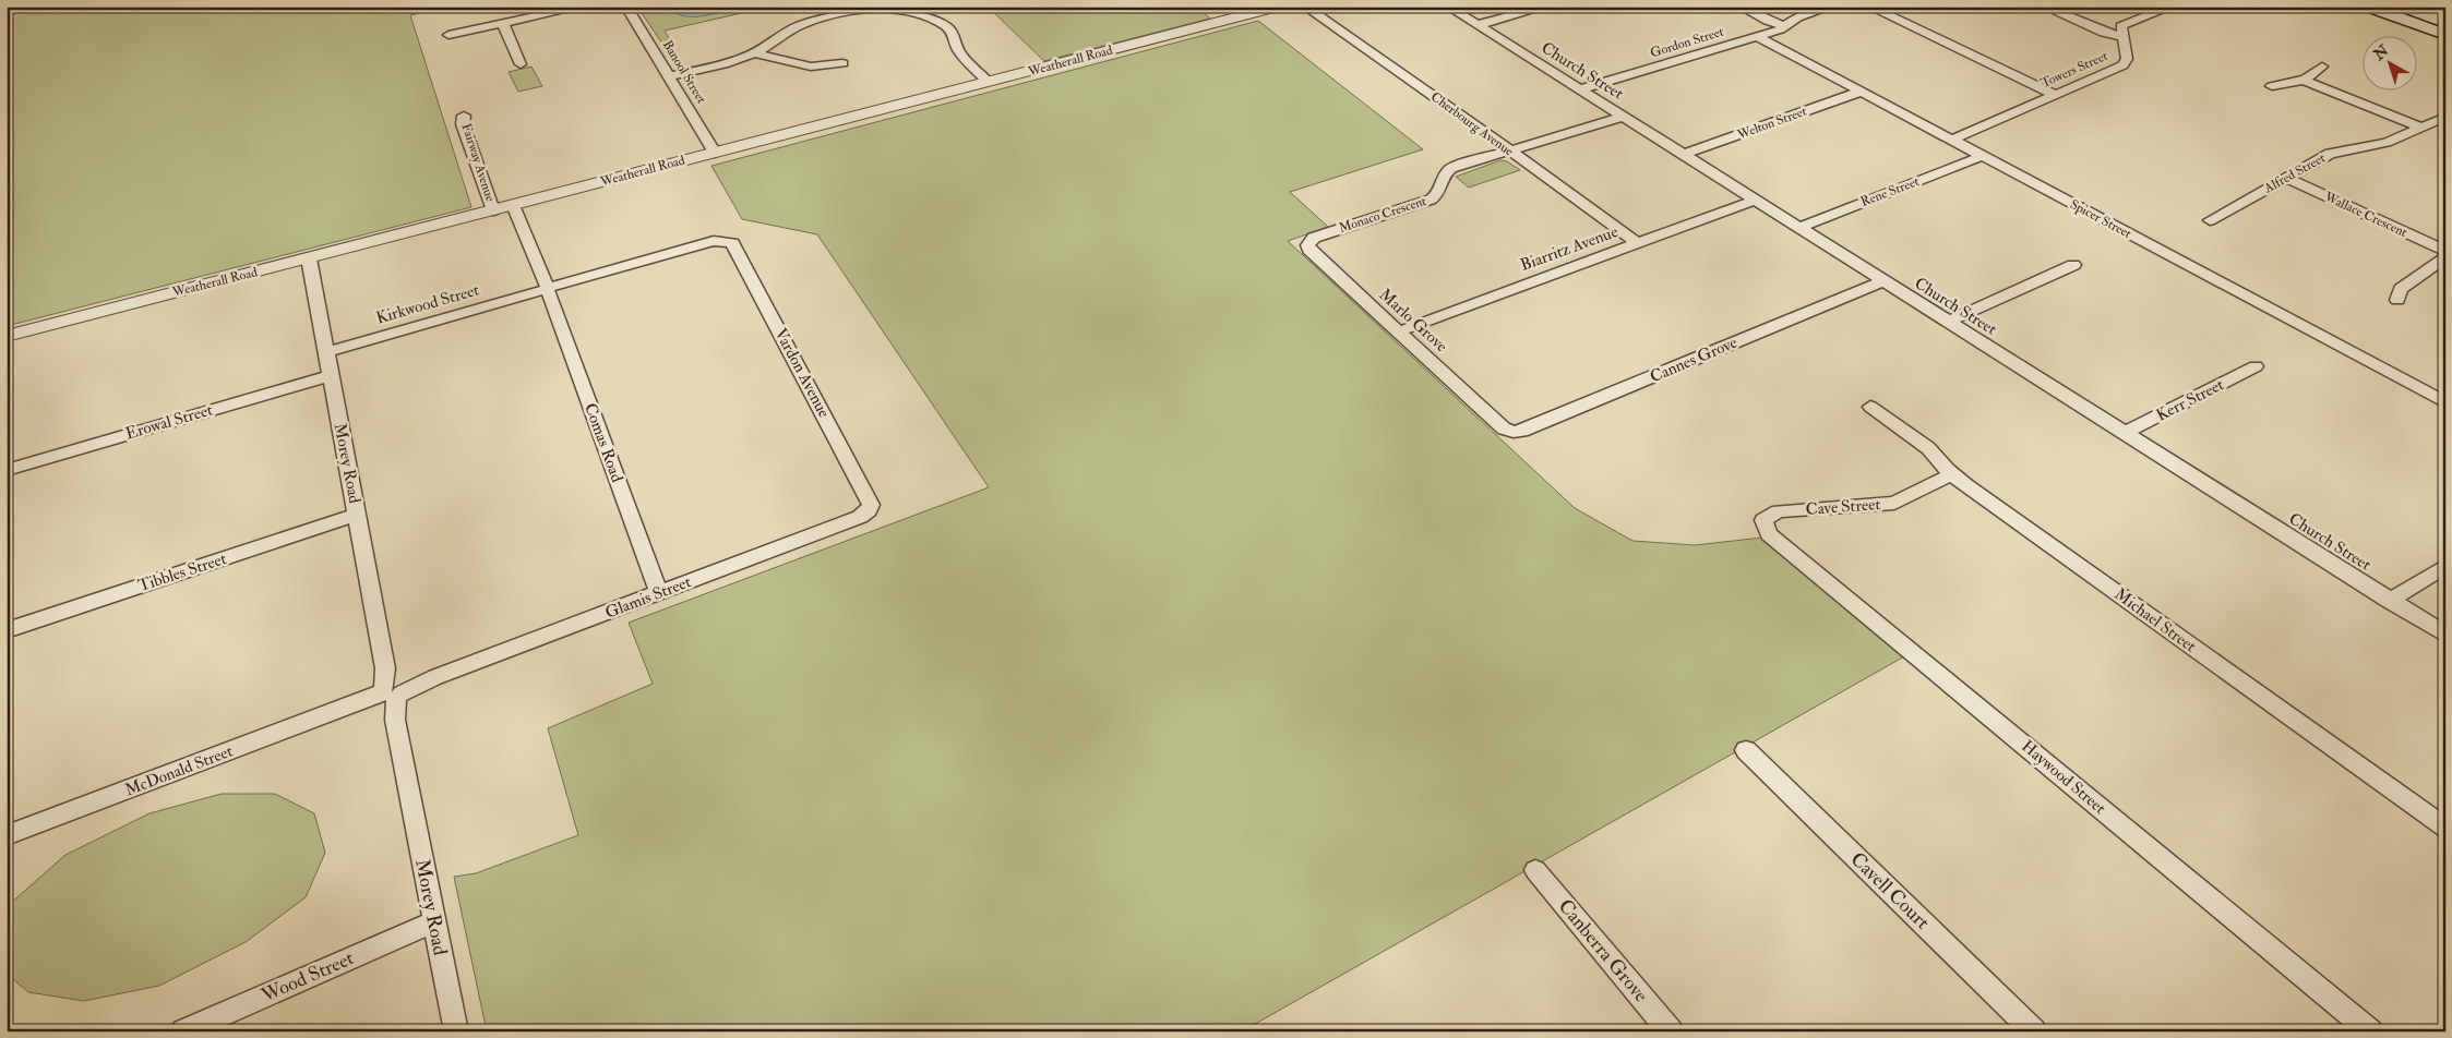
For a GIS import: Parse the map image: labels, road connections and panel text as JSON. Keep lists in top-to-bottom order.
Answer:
{
  "streets": {
    "street": [
      "Gordon Street",
      "Weatherall Road",
      "Towers Street",
      "Church Street",
      "Banool Street",
      "Welton Street",
      "Cherbourg Avenue",
      "Fairway Avenue",
      "Alfred Street",
      "Rene Street",
      "Monaco Crescent",
      "Wallace Crescent",
      "Spicer Street",
      "Biarritz Avenue",
      "Kirkwood Street",
      "Marlo Grove",
      "Cannes Grove",
      "Vardon Avenue",
      "Kerr Street",
      "Erowal Street",
      "Comas Road",
      "Morey Road",
      "Cave Street",
      "Tibbles Street",
      "Glamis Street",
      "Michael Street",
      "McDonald Street",
      "Haywood Street",
      "Cavell Court",
      "Canberra Grove",
      "Wood Street"
    ]
  },
  "crossings": [
    ["Gordon Street", "Church Street"],
    ["Gordon Street", "Spicer Street"],
    ["Weatherall Road", "Banool Street"],
    ["Weatherall Road", "Fairway Avenue"],
    ["Weatherall Road", "Comas Road"],
    ["Weatherall Road", "Morey Road"],
    ["Towers Street", "Spicer Street"],
    ["Church Street", "Welton Street"],
    ["Church Street", "Rene Street"],
    ["Church Street", "Monaco Crescent"],
    ["Church Street", "Biarritz Avenue"],
    ["Church Street", "Cannes Grove"],
    ["Church Street", "Kerr Street"],
    ["Welton Street", "Spicer Street"],
    ["Cherbourg Avenue", "Monaco Crescent"],
    ["Cherbourg Avenue", "Biarritz Avenue"],
    ["Alfred Street", "Wallace Crescent"],
    ["Rene Street", "Spicer Street"],
    ["Monaco Crescent", "Marlo Grove"],
    ["Biarritz Avenue", "Marlo Grove"],
    ["Kirkwood Street", "Vardon Avenue"],
    ["Kirkwood Street", "Comas Road"],
    ["Kirkwood Street", "Morey Road"],
    ["Marlo Grove", "Cannes Grove"],
    ["Vardon Avenue", "Glamis Street"],
    ["Erowal Street", "Morey Road"],
    ["Comas Road", "Glamis Street"],
    ["Morey Road", "Tibbles Street"],
    ["Morey Road", "Glamis Street"],
    ["Morey Road", "McDonald Street"],
    ["Morey Road", "Wood Street"],
    ["Cave Street", "Michael Street"],
    ["Cave Street", "Haywood Street"],
    ["Glamis Street", "McDonald Street"]
  ],
  "north": "top left"
}
